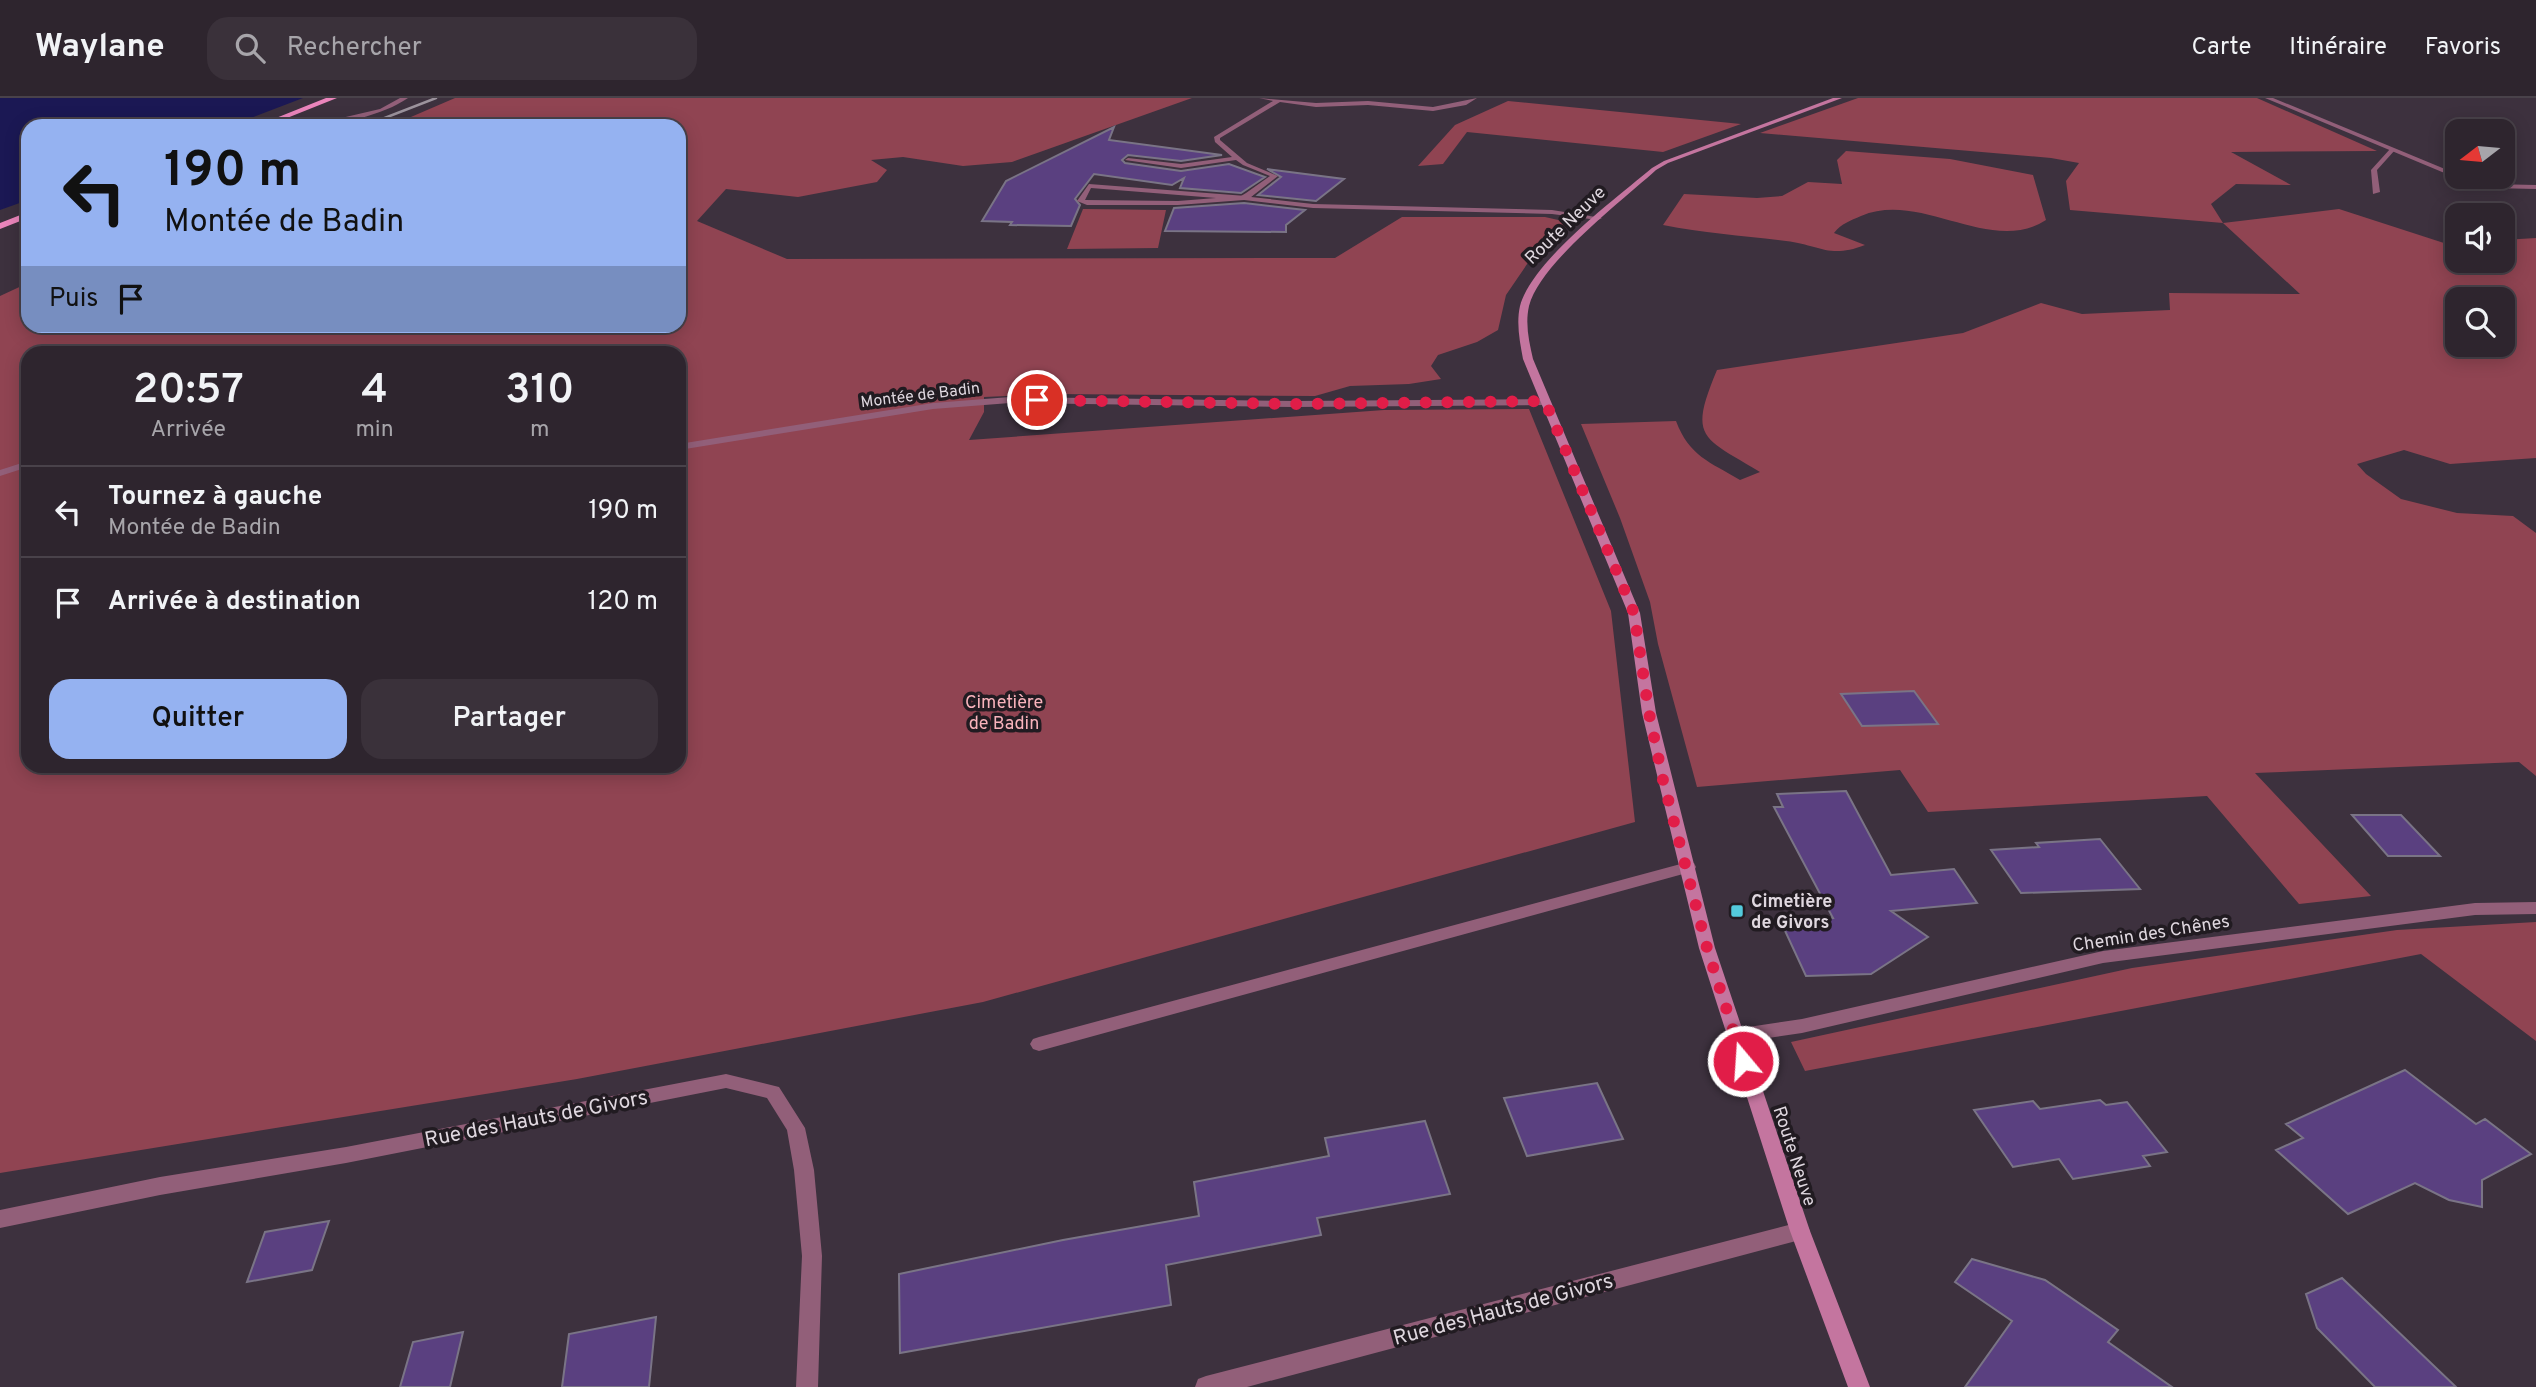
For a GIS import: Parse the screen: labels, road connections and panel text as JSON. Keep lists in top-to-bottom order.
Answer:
{
  "streets": {
    "street": [
      "Route Neuve",
      "Montée de Badin",
      "Chemin des Chênes",
      "Rue des Hauts de Givors"
    ]
  },
  "crossings": [
    ["Route Neuve", "Montée de Badin"],
    ["Route Neuve", "Chemin des Chênes"],
    ["Route Neuve", "Rue des Hauts de Givors"]
  ],
  "parks": ["Cimetière de Badin"],
  "places": {
    "transit": ["Cimetière de Givors"]
  },
  "north": "left",
  "page": {
    "header": "Waylane",
    "search": "Rechercher",
    "nav": ["Carte", "Itinéraire", "Favoris"],
    "turn": ["190 m", "Montée de Badin"],
    "then": "Puis",
    "eta": [
      "20:57",
      "Arrivée",
      "4",
      "min",
      "310",
      "m"
    ],
    "list": [
      {
        "name": "Tournez à gauche",
        "note": "Montée de Badin",
        "value": "190 m"
      },
      {
        "name": "Arrivée à destination",
        "value": "120 m"
      }
    ],
    "buttons": ["Quitter", "Partager"]
  }
}
